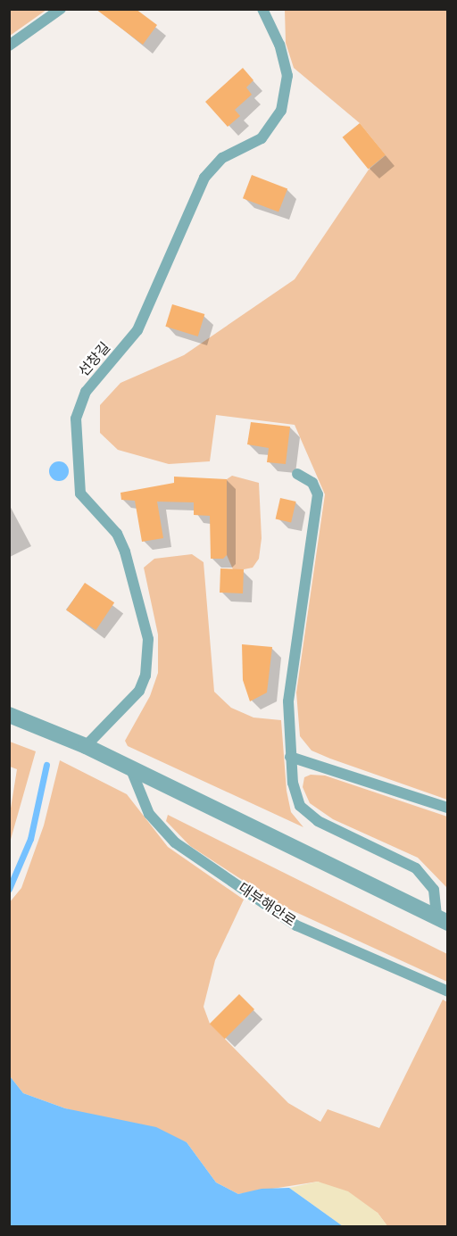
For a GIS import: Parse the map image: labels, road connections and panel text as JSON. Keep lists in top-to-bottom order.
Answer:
{
  "streets": {
    "lane": ["선창길", "대부해안로"]
  }
}
